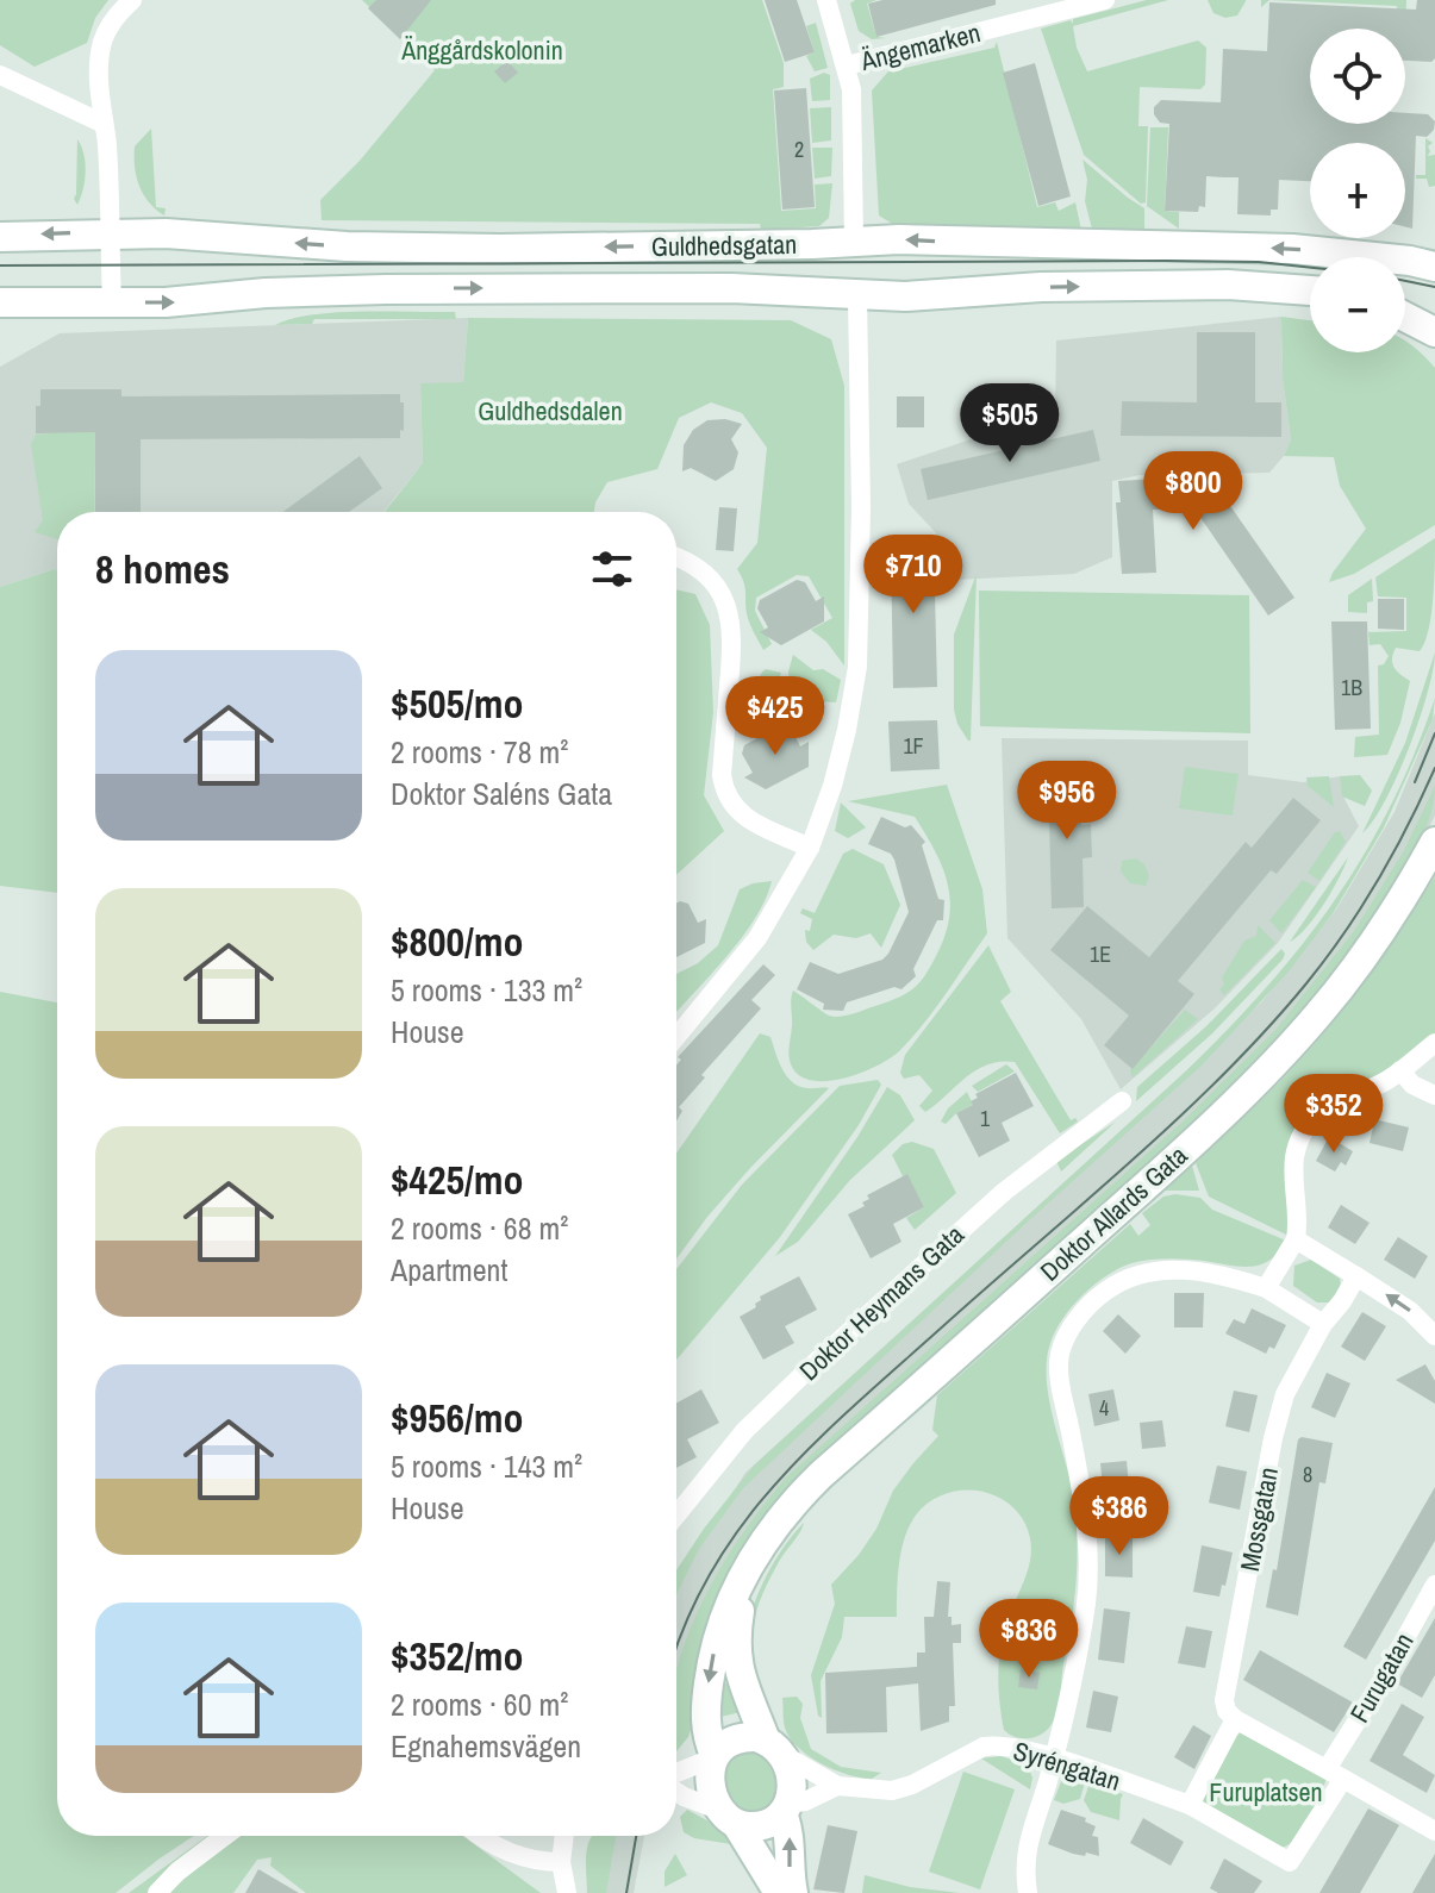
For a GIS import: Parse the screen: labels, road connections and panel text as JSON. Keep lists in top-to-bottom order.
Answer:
{
  "streets": {
    "street": [
      "Ängemarken",
      "Guldhedsgatan",
      "Doktor Allards Gata",
      "Doktor Heymans Gata",
      "Mossgatan",
      "Furugatan",
      "Syréngatan"
    ]
  },
  "crossings": [
    ["Doktor Allards Gata", "Syréngatan"]
  ],
  "parks": ["Änggårdskolonin", "Guldhedsdalen", "Furuplatsen"],
  "house_numbers": [
    "2",
    "1B",
    "1F",
    "1E",
    "1",
    "4",
    "8"
  ],
  "page": {
    "map_buttons": ["+", "−"],
    "price": [
      "$505",
      "$800",
      "$710",
      "$425",
      "$956",
      "$352",
      "$386",
      "$836"
    ],
    "heading": "8 homes",
    "list": [
      {
        "name": "$505/mo",
        "note": "2 rooms · 78 m² · Doktor Saléns Gata"
      },
      {
        "name": "$800/mo",
        "note": "5 rooms · 133 m² · House"
      },
      {
        "name": "$425/mo",
        "note": "2 rooms · 68 m² · Apartment"
      },
      {
        "name": "$956/mo",
        "note": "5 rooms · 143 m² · House"
      },
      {
        "name": "$352/mo",
        "note": "2 rooms · 60 m² · Egnahemsvägen"
      }
    ]
  }
}
